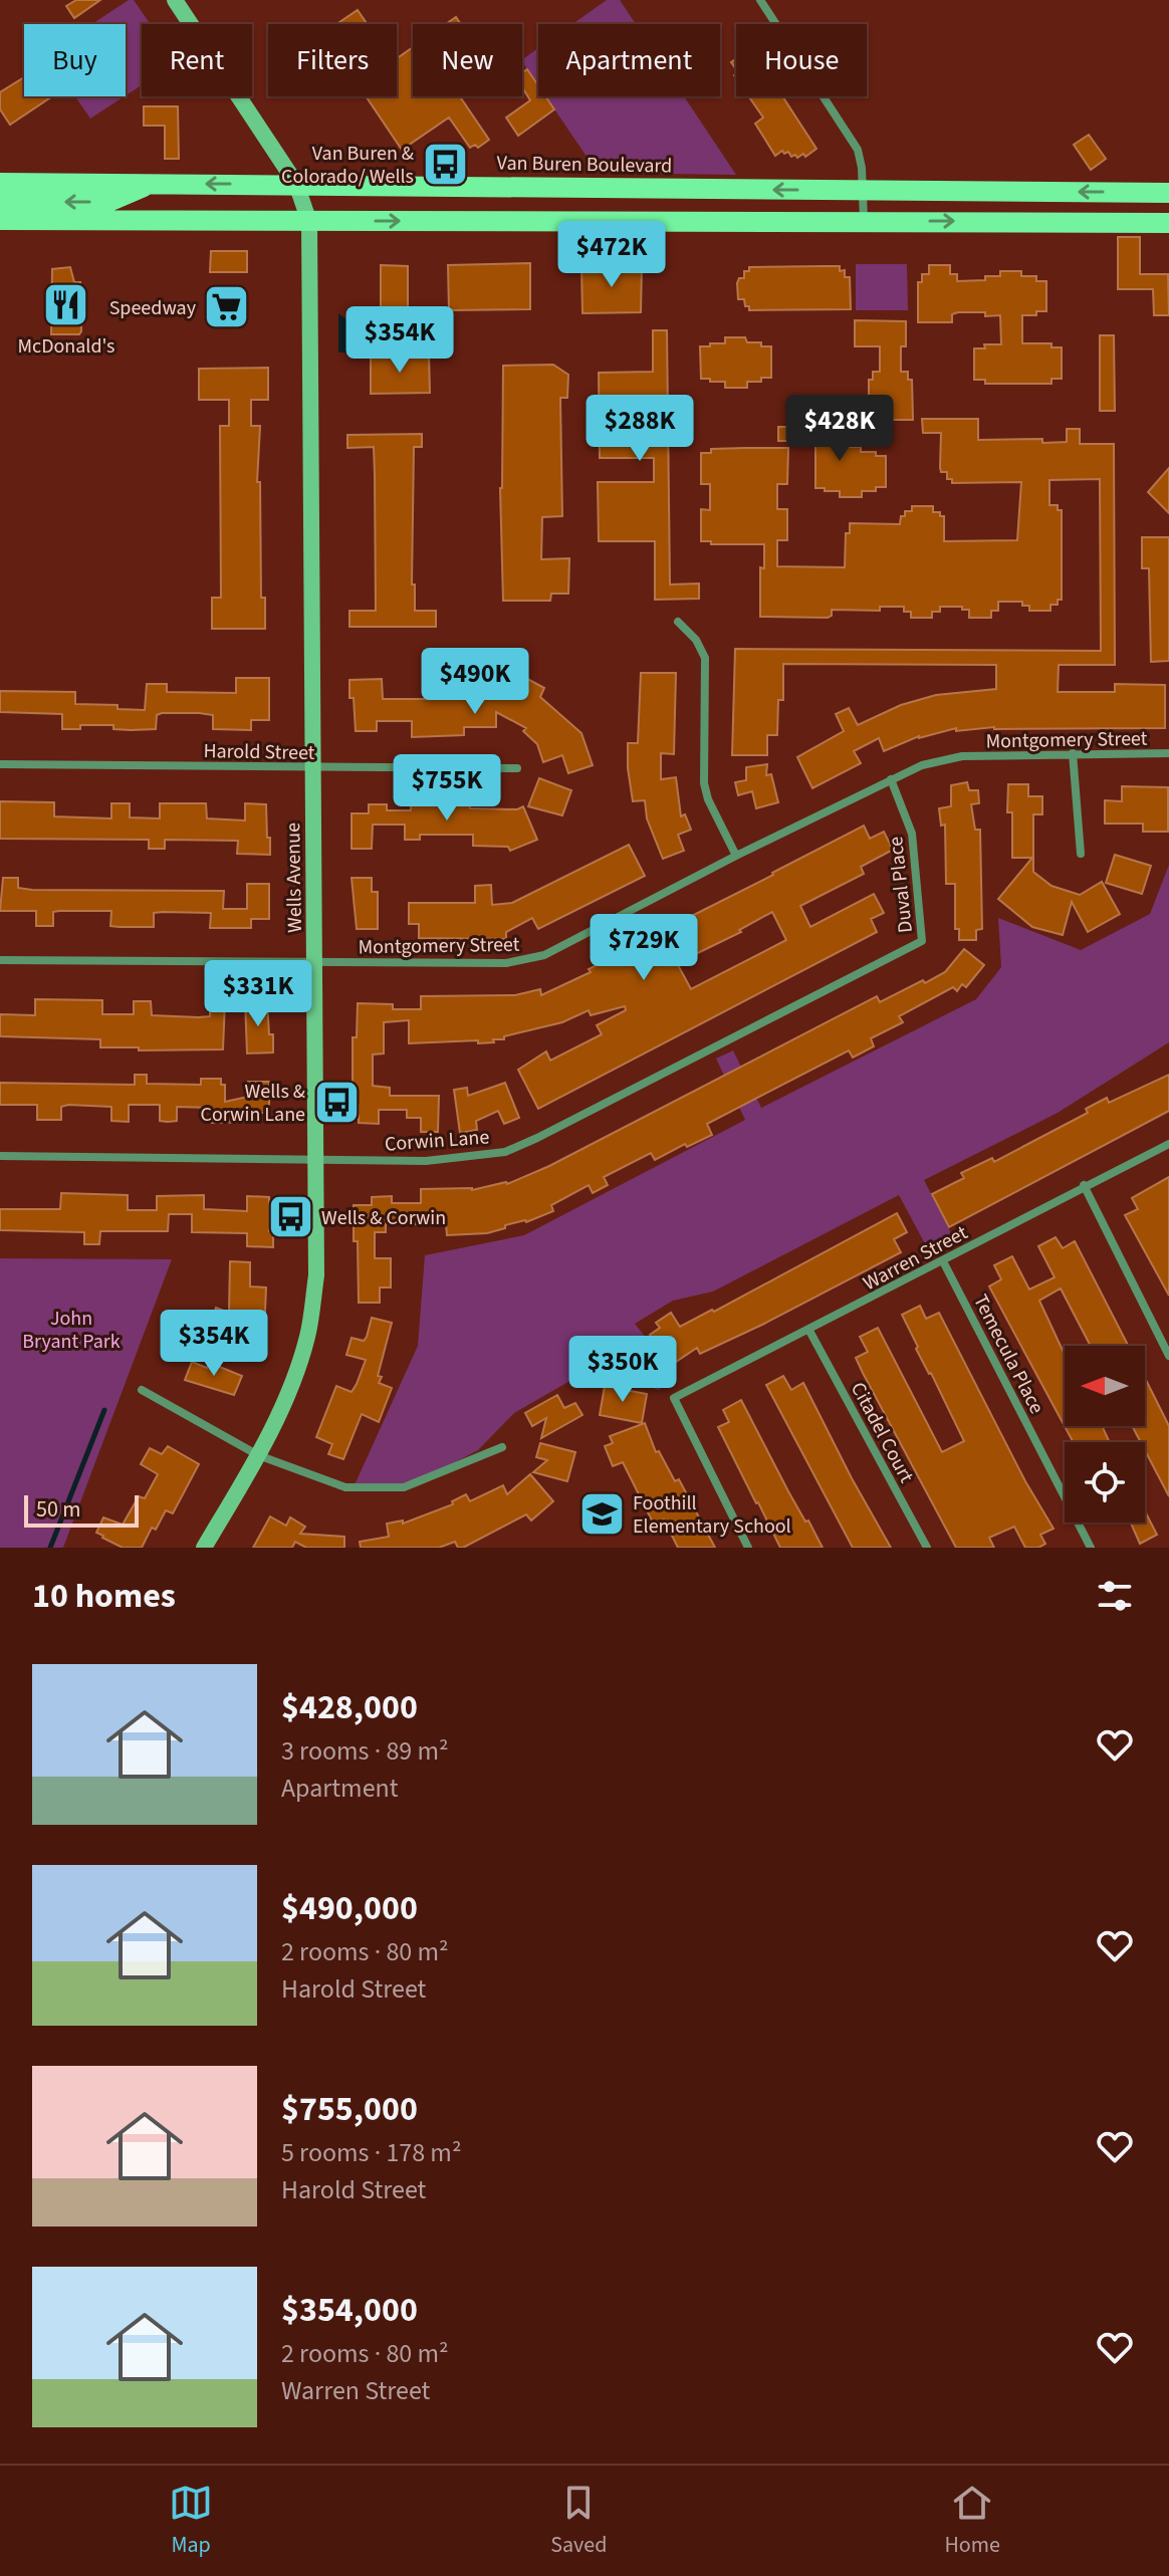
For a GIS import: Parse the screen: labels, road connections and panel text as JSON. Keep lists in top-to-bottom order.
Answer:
{
  "streets": {
    "main road": ["Van Buren Boulevard", "Wells Avenue"],
    "street": [
      "Montgomery Street",
      "Harold Street",
      "Duval Place",
      "Corwin Lane",
      "Warren Street",
      "Temecula Place",
      "Citadel Court"
    ]
  },
  "crossings": [
    ["Van Buren Boulevard", "Wells Avenue"],
    ["Montgomery Street", "Wells Avenue"],
    ["Montgomery Street", "Duval Place"],
    ["Harold Street", "Wells Avenue"],
    ["Wells Avenue", "Corwin Lane"],
    ["Duval Place", "Corwin Lane"],
    ["Warren Street", "Temecula Place"],
    ["Warren Street", "Citadel Court"]
  ],
  "parks": ["John Bryant Park"],
  "places": {
    "bus stop": ["Van Buren & Colorado/ Wells", "Wells & Corwin Lane", "Wells & Corwin"],
    "restaurant": ["McDonald's"],
    "supermarket": ["Speedway"],
    "school or university": ["Foothill Elementary School"]
  },
  "scale_bar": "50 m",
  "north": "left",
  "page": {
    "chip": [
      "Buy",
      "Rent",
      "Filters",
      "New",
      "Apartment",
      "House"
    ],
    "price": [
      "$472K",
      "$354K",
      "$288K",
      "$428K",
      "$490K",
      "$755K",
      "$729K",
      "$331K",
      "$354K",
      "$350K"
    ],
    "scale": "50 m",
    "heading": "10 homes",
    "list": [
      {
        "name": "$428,000",
        "note": "3 rooms · 89 m² · Apartment"
      },
      {
        "name": "$490,000",
        "note": "2 rooms · 80 m² · Harold Street"
      },
      {
        "name": "$755,000",
        "note": "5 rooms · 178 m² · Harold Street"
      },
      {
        "name": "$354,000",
        "note": "2 rooms · 80 m² · Warren Street"
      }
    ],
    "tabs": ["Map", "Saved", "Home"]
  }
}
